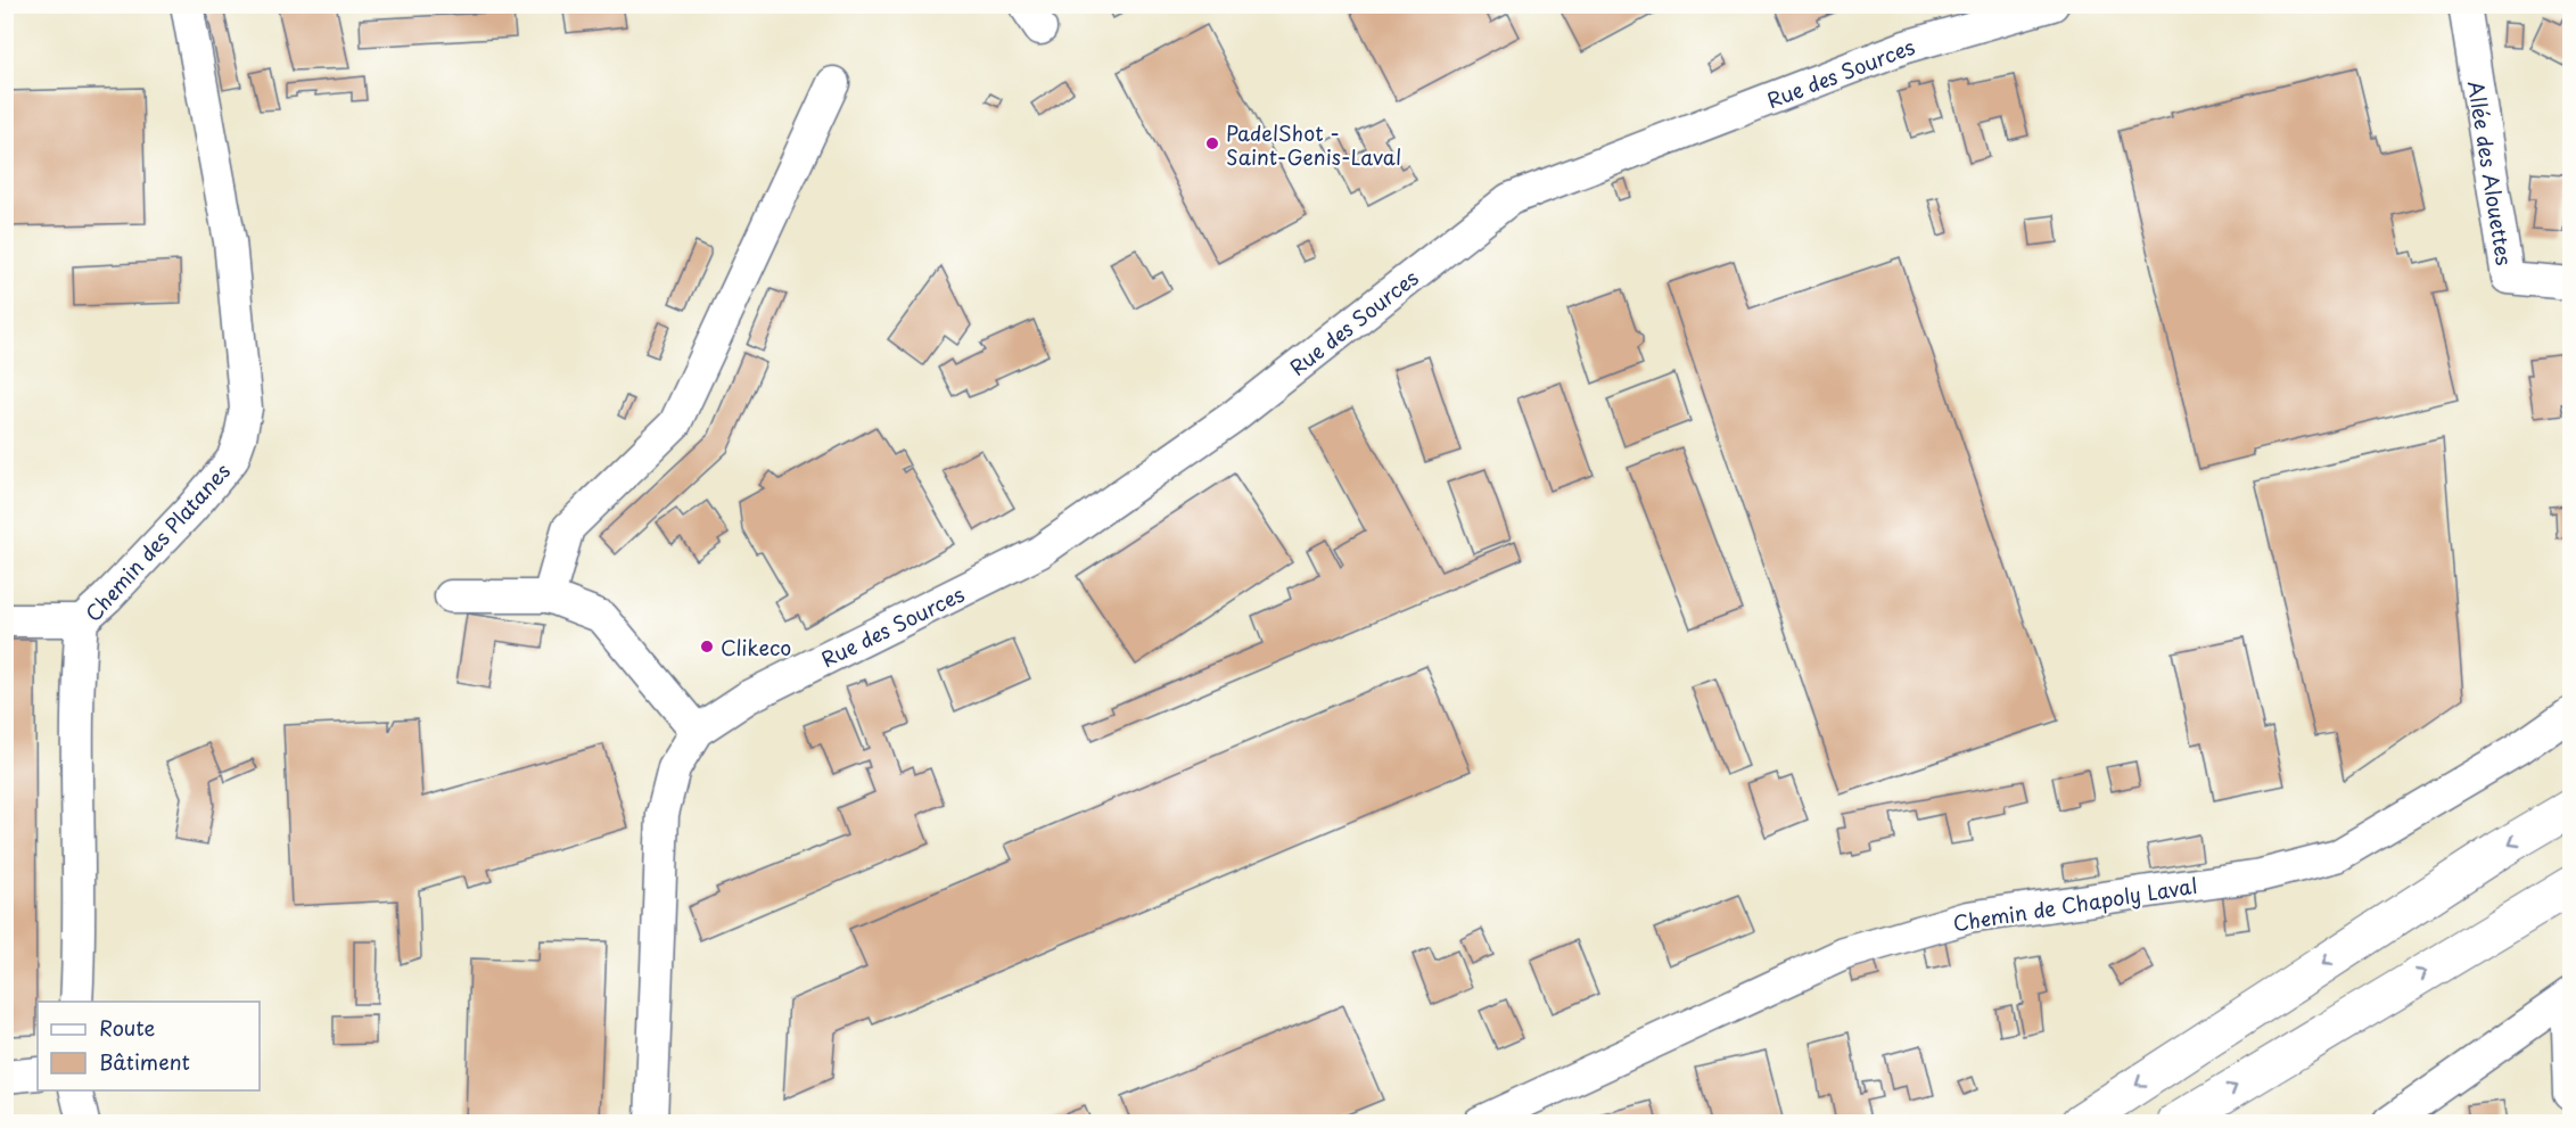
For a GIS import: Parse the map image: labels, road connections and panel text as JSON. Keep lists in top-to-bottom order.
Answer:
{
  "streets": {
    "street": [
      "Rue des Sources",
      "Allée des Alouettes",
      "Chemin des Platanes",
      "Chemin de Chapoly Laval"
    ]
  },
  "places": ["PadelShot - Saint-Genis-Laval", "Clikeco"],
  "legend": ["Route", "Bâtiment"]
}
